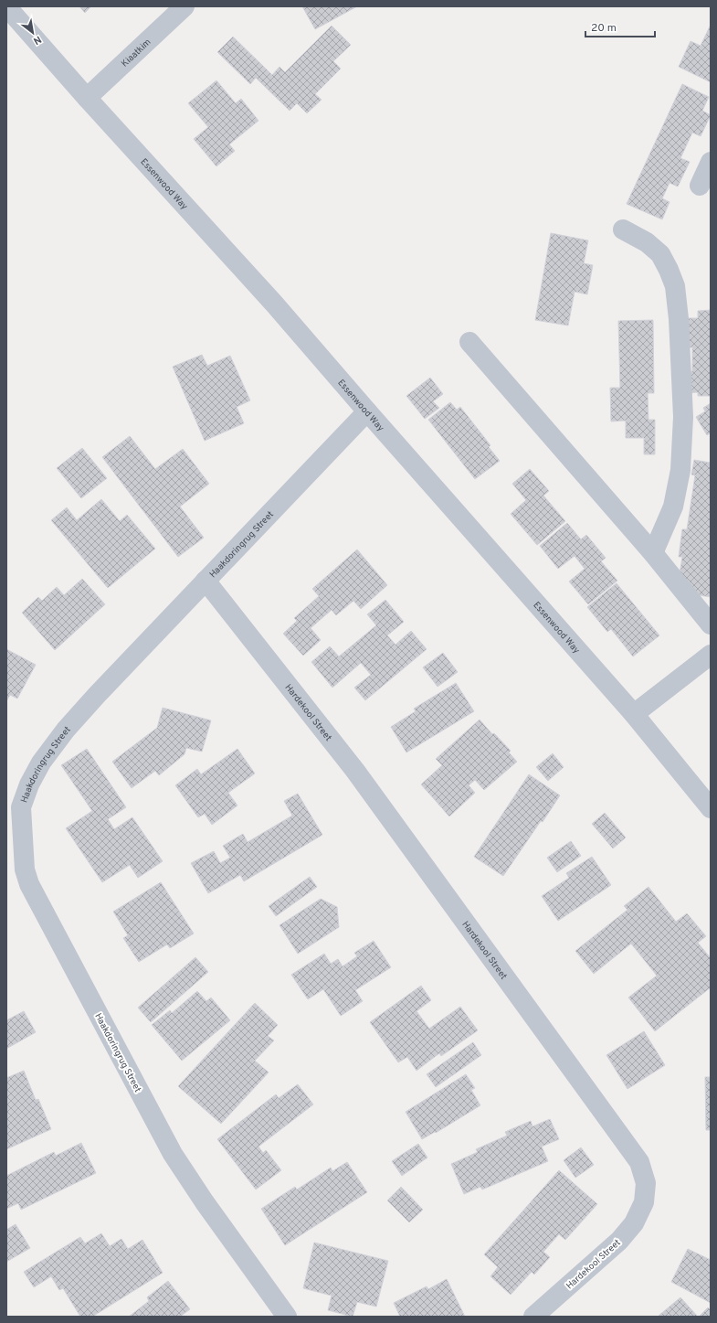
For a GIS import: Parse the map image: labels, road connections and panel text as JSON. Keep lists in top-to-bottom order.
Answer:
{
  "streets": {
    "street": [
      "Kiaatkim",
      "Essenwood Way",
      "Haakdoringrug Street",
      "Hardekool Street"
    ]
  },
  "crossings": [
    ["Kiaatkim", "Essenwood Way"],
    ["Essenwood Way", "Haakdoringrug Street"],
    ["Haakdoringrug Street", "Hardekool Street"]
  ],
  "scale_bar": "20 m",
  "north": "bottom right"
}
